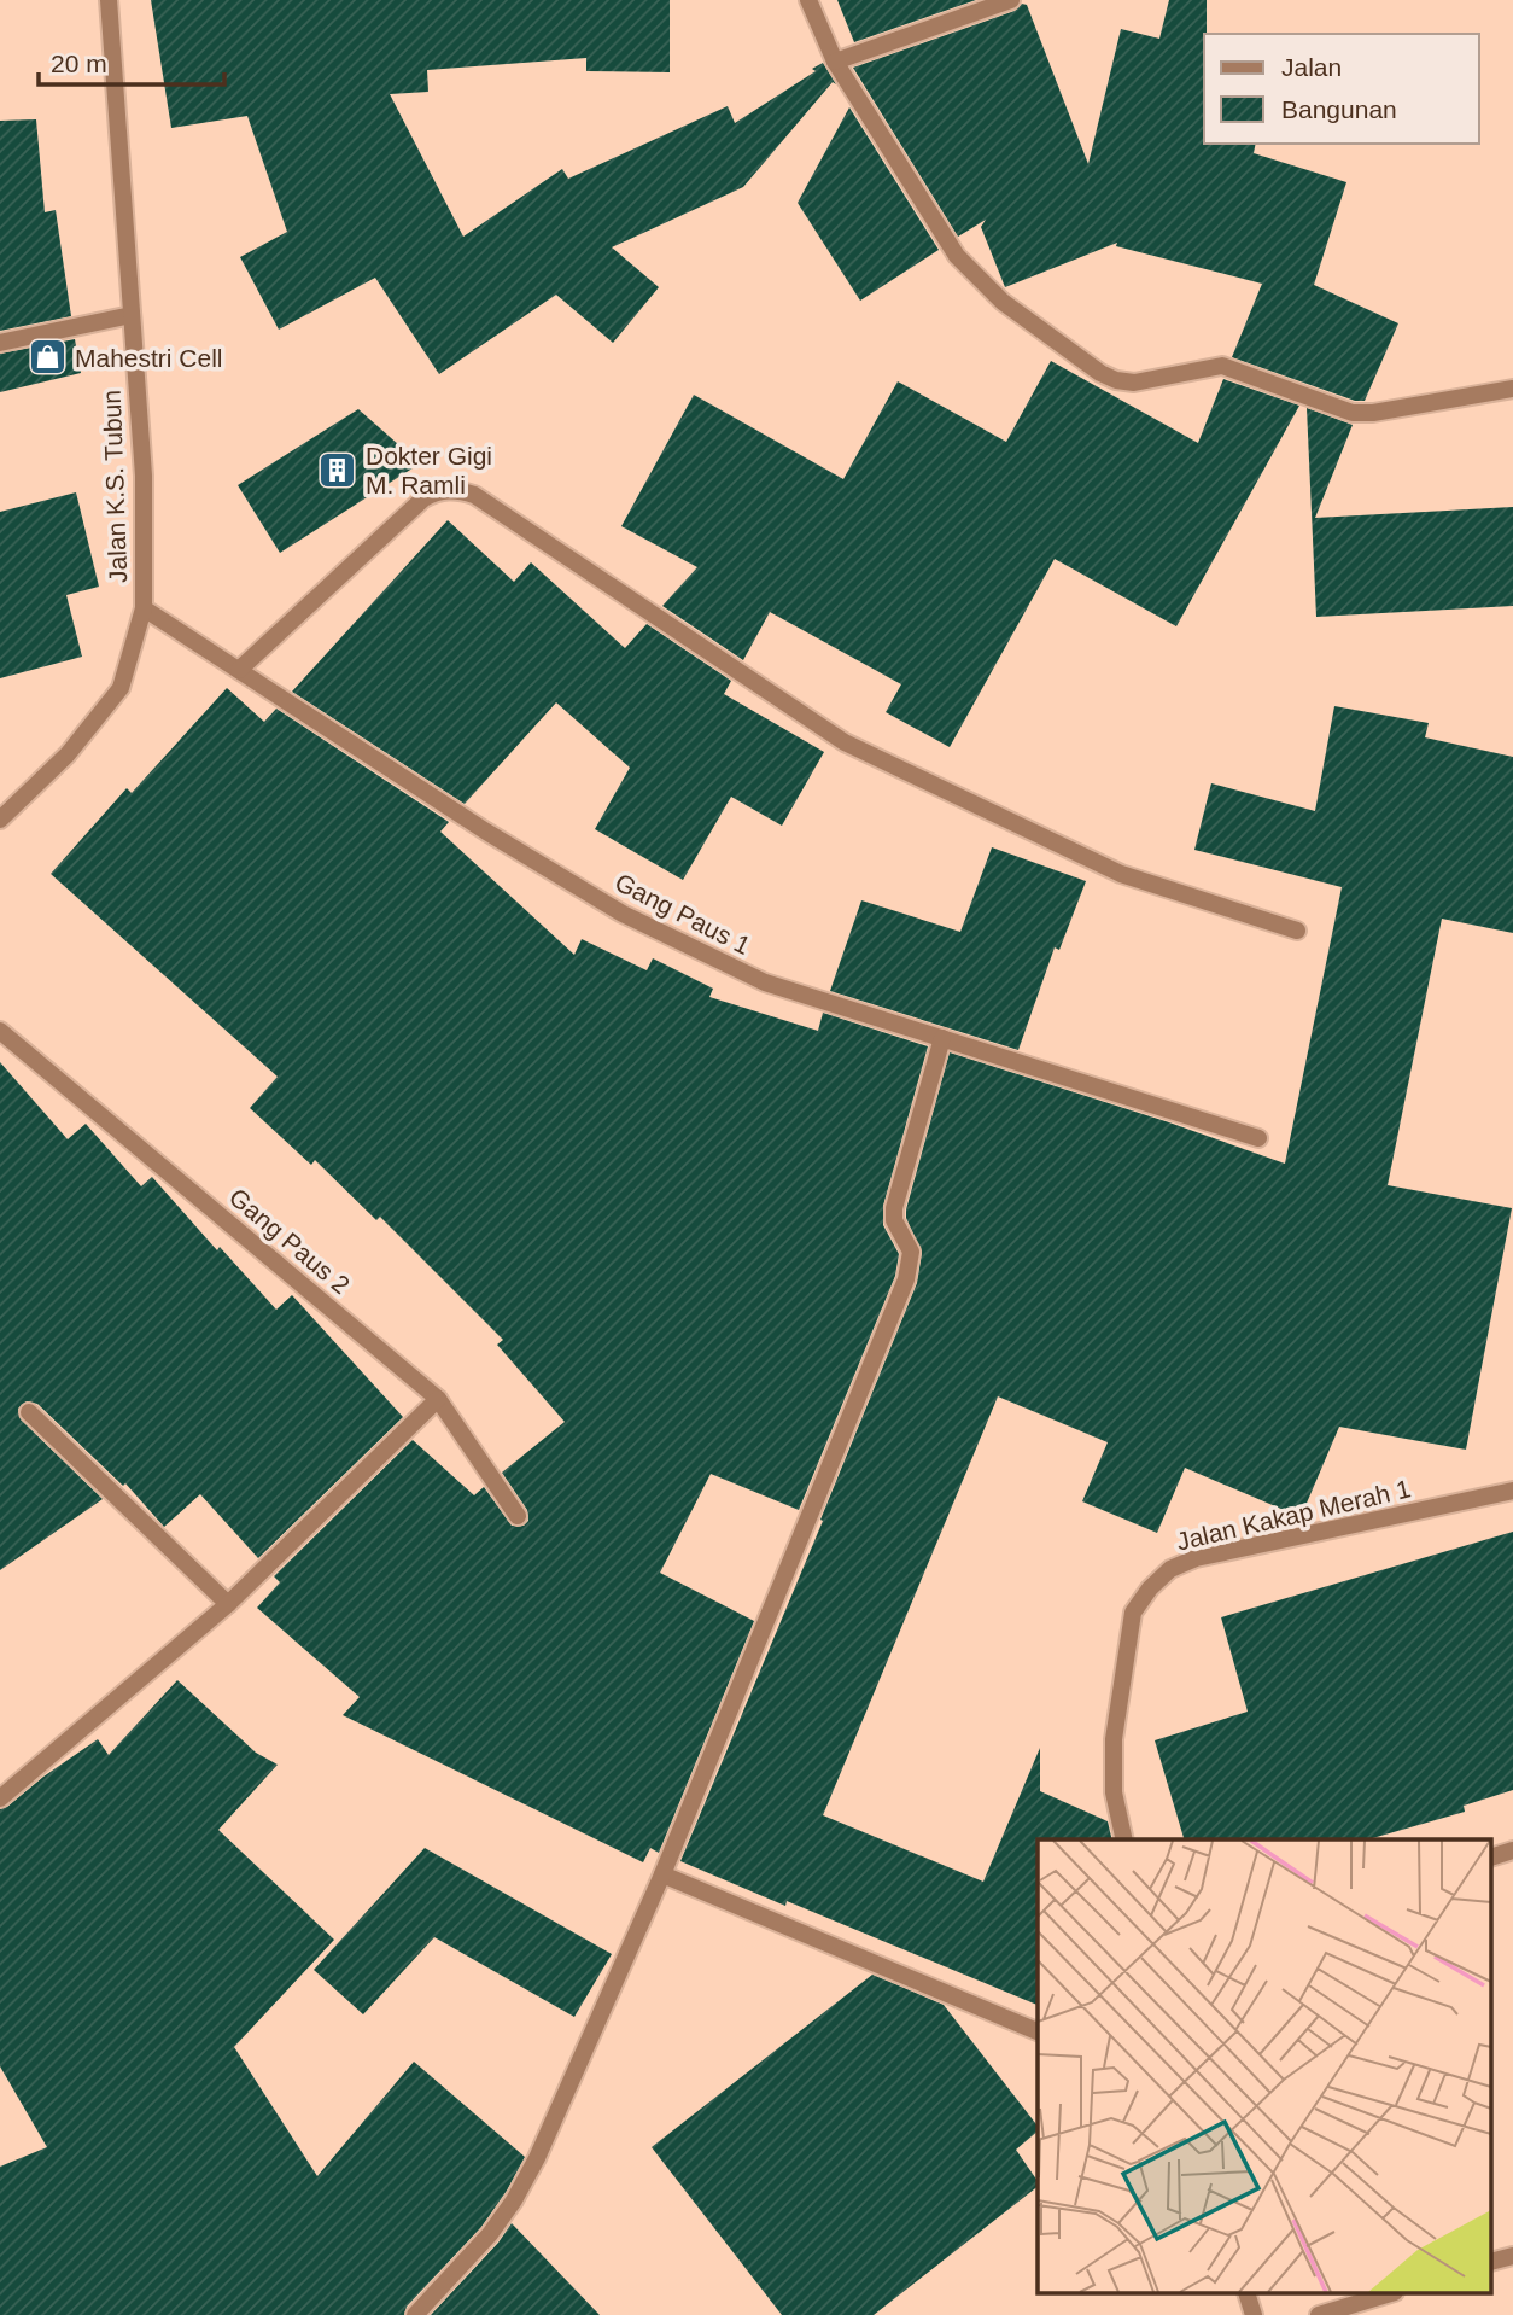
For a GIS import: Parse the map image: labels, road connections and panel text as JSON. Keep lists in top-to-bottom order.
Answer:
{
  "streets": {
    "street": [
      "Jalan K.S. Tubun",
      "Gang Paus 1",
      "Gang Paus 2",
      "Jalan Kakap Merah 1"
    ]
  },
  "crossings": [
    ["Jalan K.S. Tubun", "Gang Paus 1"]
  ],
  "places": {
    "shop": ["Mahestri Cell"],
    "building": ["Dokter Gigi M. Ramli"]
  },
  "legend": ["Jalan", "Bangunan"],
  "scale_bar": "20 m"
}
